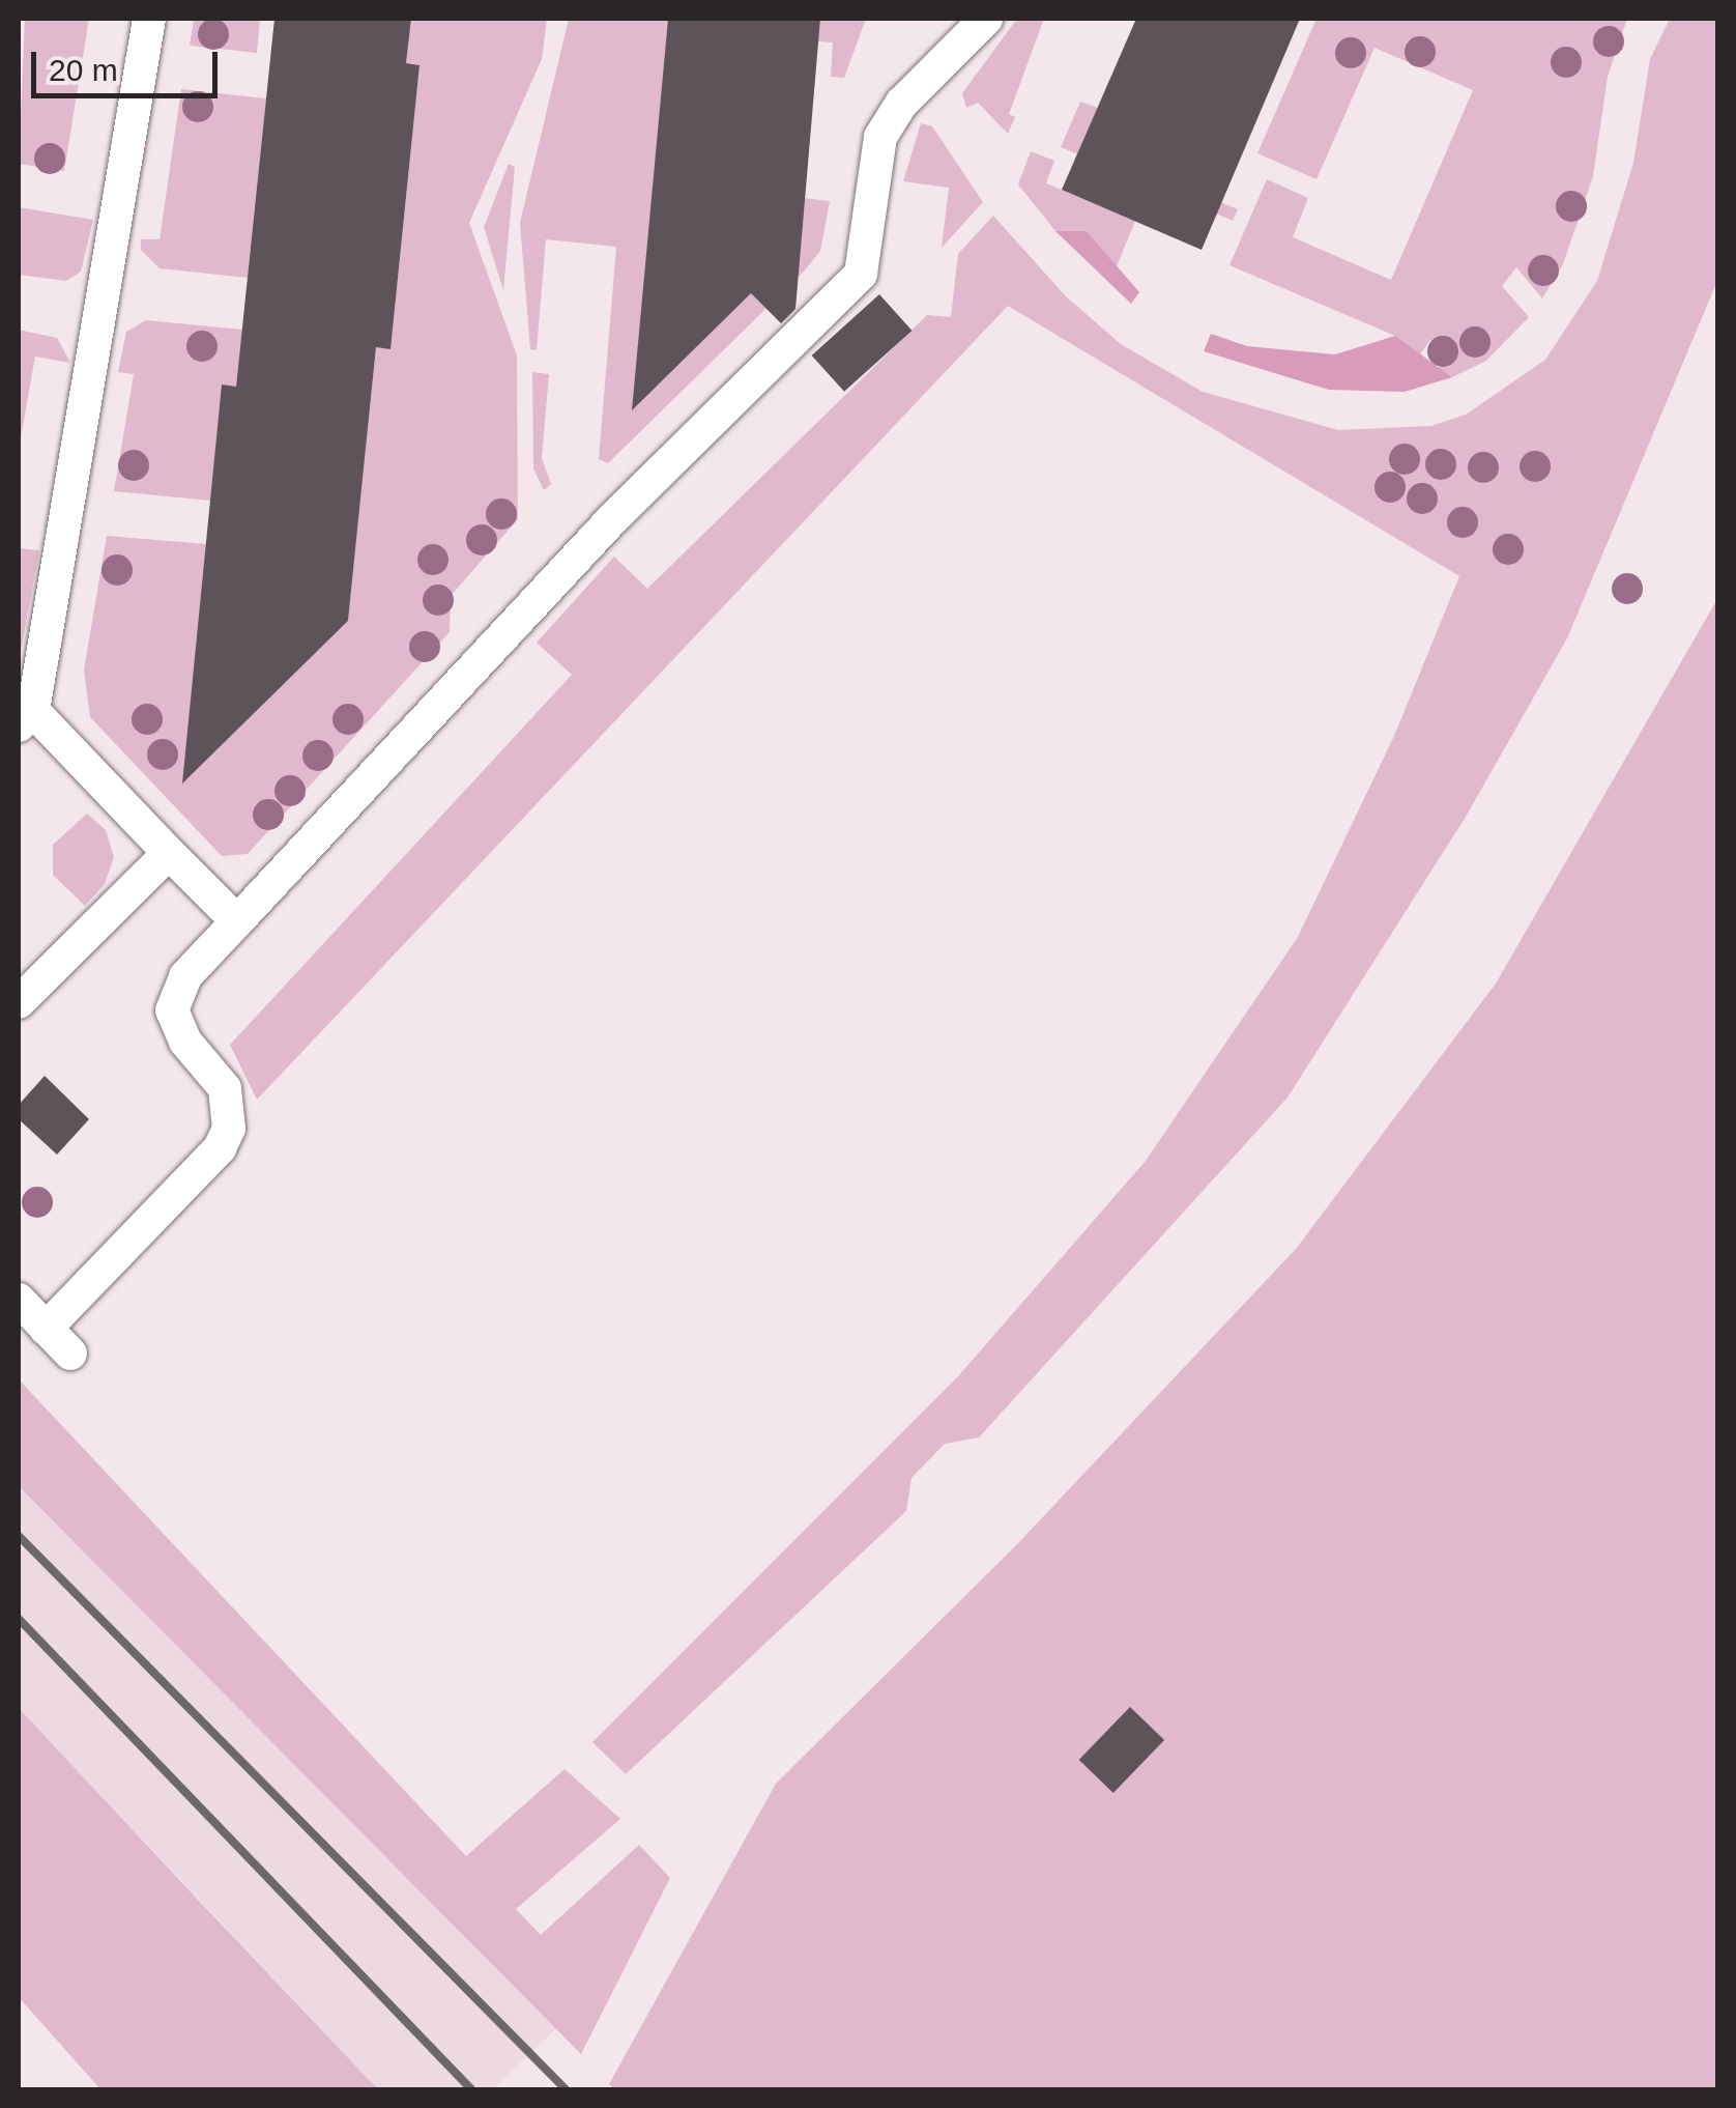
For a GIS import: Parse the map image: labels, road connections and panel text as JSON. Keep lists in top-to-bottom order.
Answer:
{
  "scale_bar": "20 m"
}
